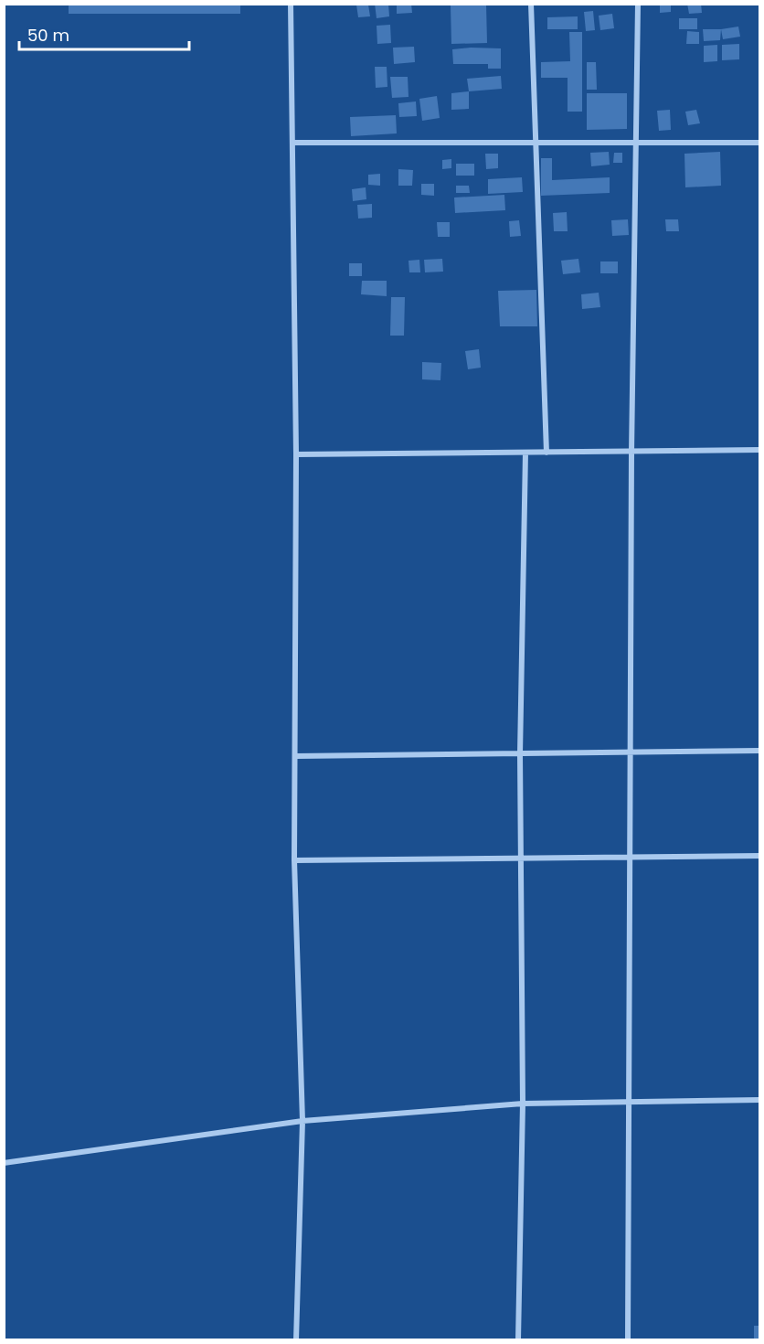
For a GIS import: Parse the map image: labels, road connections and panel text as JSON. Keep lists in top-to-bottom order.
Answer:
{
  "scale_bar": "50 m"
}
